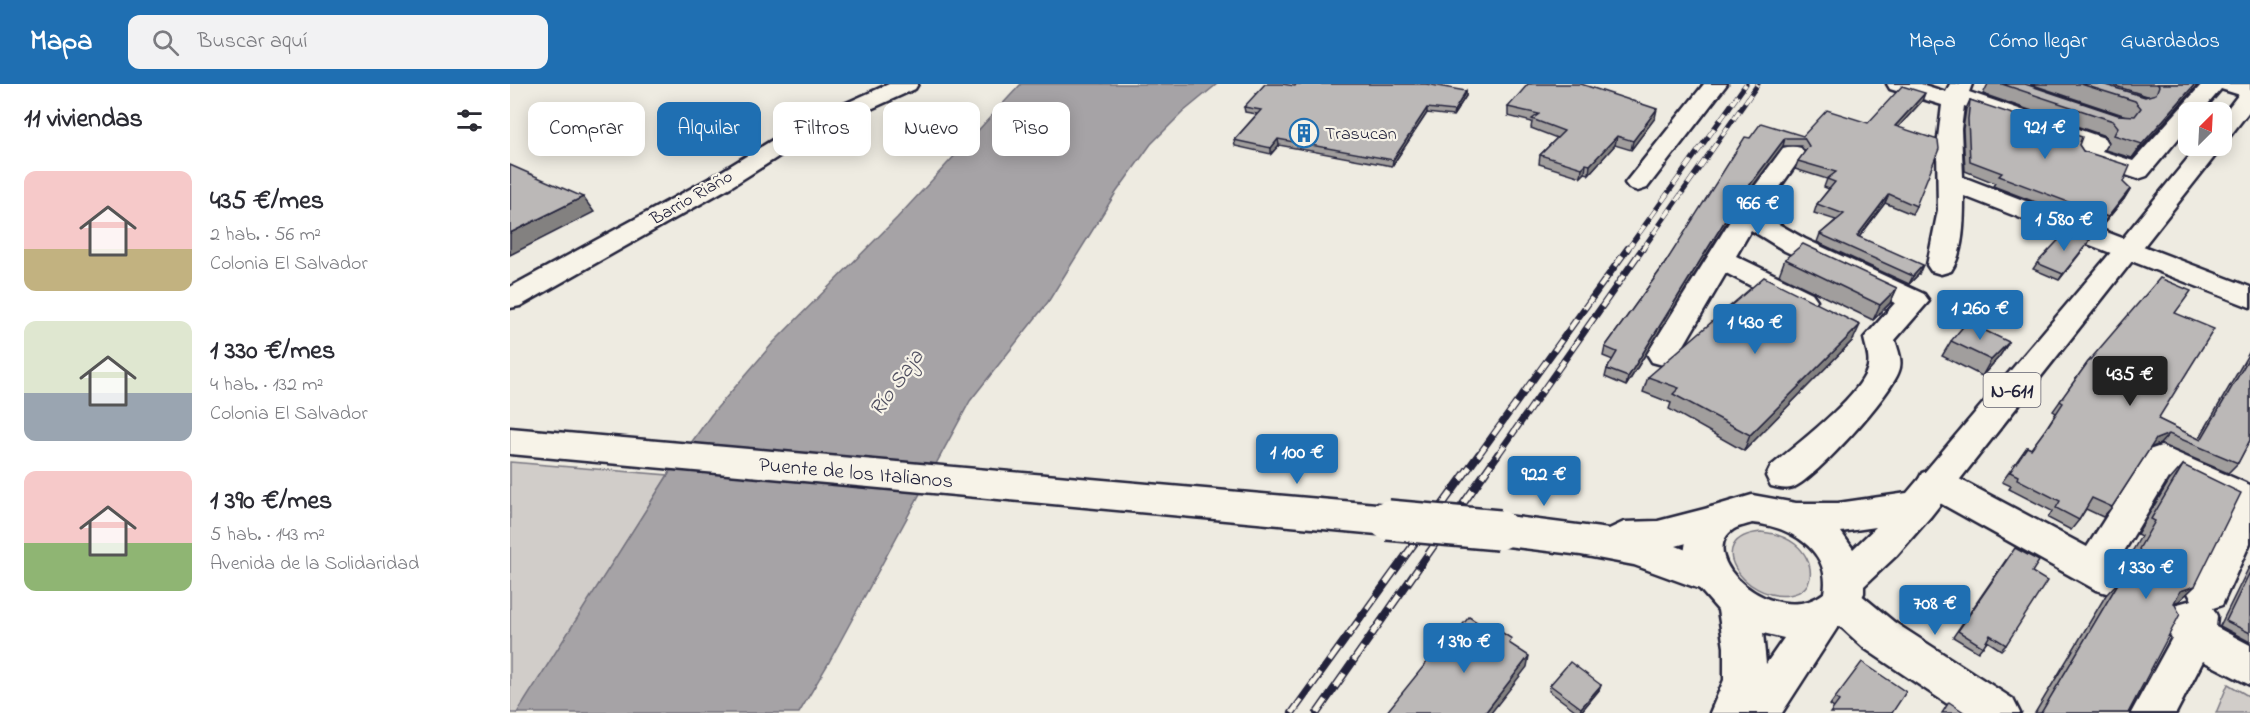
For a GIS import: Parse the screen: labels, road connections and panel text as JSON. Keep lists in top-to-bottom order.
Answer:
{
  "streets": {
    "main road": ["Barrio Riaño", "N-611", "Puente de los Italianos"]
  },
  "water": ["Río Saja"],
  "places": {
    "building": ["Trasucan"]
  },
  "north": "top right",
  "page": {
    "header": "Mapa",
    "search": "Buscar aquí",
    "nav": ["Mapa", "Cómo llegar", "Guardados"],
    "heading": "11 viviendas",
    "chip": [
      "Comprar",
      "Alquilar",
      "Filtros",
      "Nuevo",
      "Piso"
    ],
    "price": [
      "921 €",
      "966 €",
      "1 580 €",
      "1 260 €",
      "1 430 €",
      "435 €",
      "1 100 €",
      "922 €",
      "1 330 €",
      "708 €",
      "1 390 €"
    ],
    "list": [
      {
        "name": "435 €/mes",
        "note": "2 hab. · 56 m² · Colonia El Salvador"
      },
      {
        "name": "1 330 €/mes",
        "note": "4 hab. · 132 m² · Colonia El Salvador"
      },
      {
        "name": "1 390 €/mes",
        "note": "5 hab. · 143 m² · Avenida de la Solidaridad"
      }
    ]
  }
}
